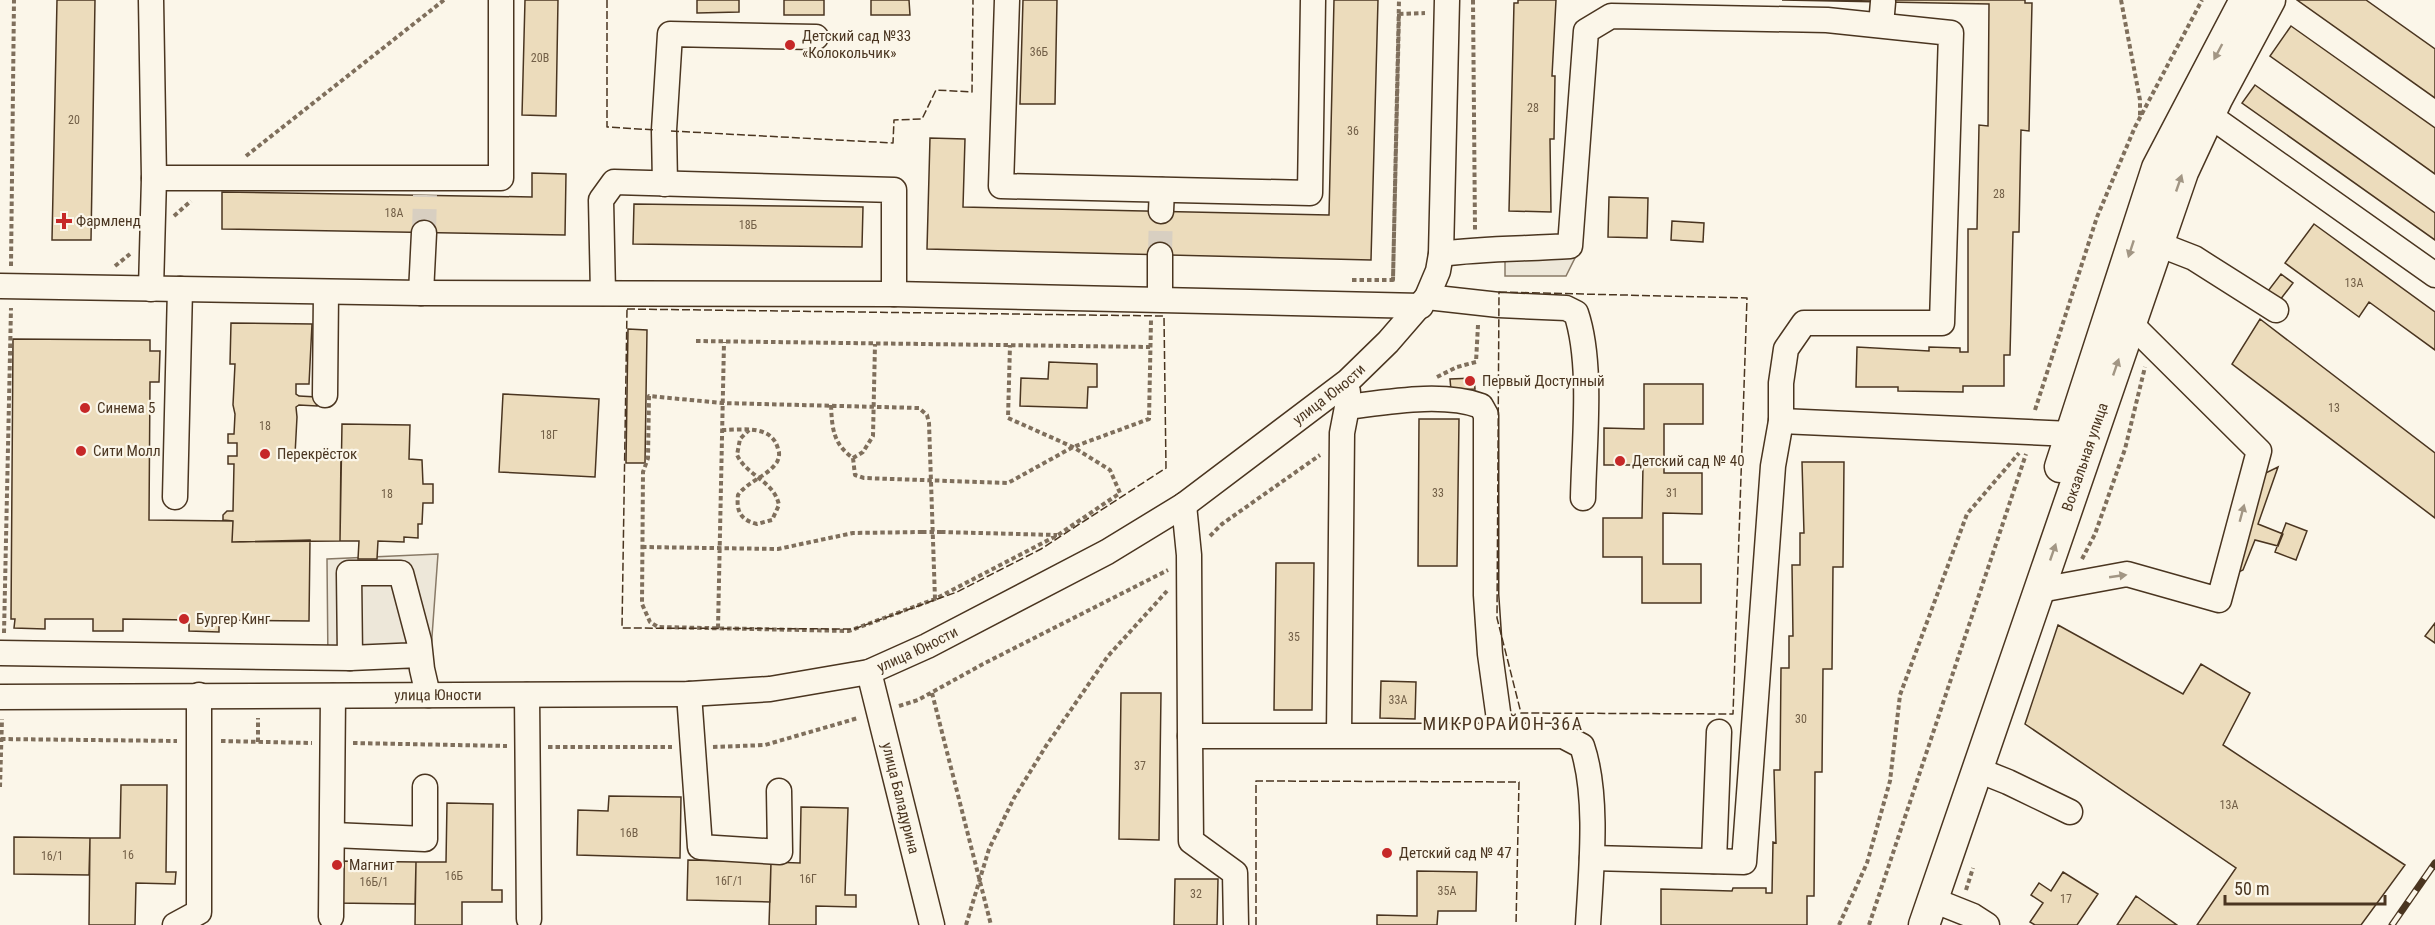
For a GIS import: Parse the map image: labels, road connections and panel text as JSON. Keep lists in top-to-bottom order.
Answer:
{
  "streets": {
    "main road": ["Вокзальная улица"],
    "street": ["улица Юности", "улица Баладурина"]
  },
  "crossings": [
    ["улица Юности", "улица Баладурина"]
  ],
  "districts": ["МИКРОРАЙОН 36А"],
  "places": {
    "other": [
      "Детский сад №33 «Колокольчик»",
      "Первый Доступный",
      "Синема 5",
      "Сити Молл",
      "Перекрёсток",
      "Детский сад № 40",
      "Бургер Кинг",
      "Детский сад № 47",
      "Магнит"
    ],
    "health": ["Фармленд"]
  },
  "house_numbers": [
    "36Б",
    "20В",
    "28",
    "20",
    "36",
    "28",
    "18А",
    "18Б",
    "13А",
    "13",
    "18",
    "18Г",
    "33",
    "31",
    "18",
    "35",
    "33А",
    "30",
    "37",
    "13А",
    "16В",
    "16",
    "16/1",
    "16Б",
    "16Г",
    "16Г/1",
    "16Б/1",
    "35А",
    "32",
    "17"
  ],
  "scale_bar": "50 m"
}
